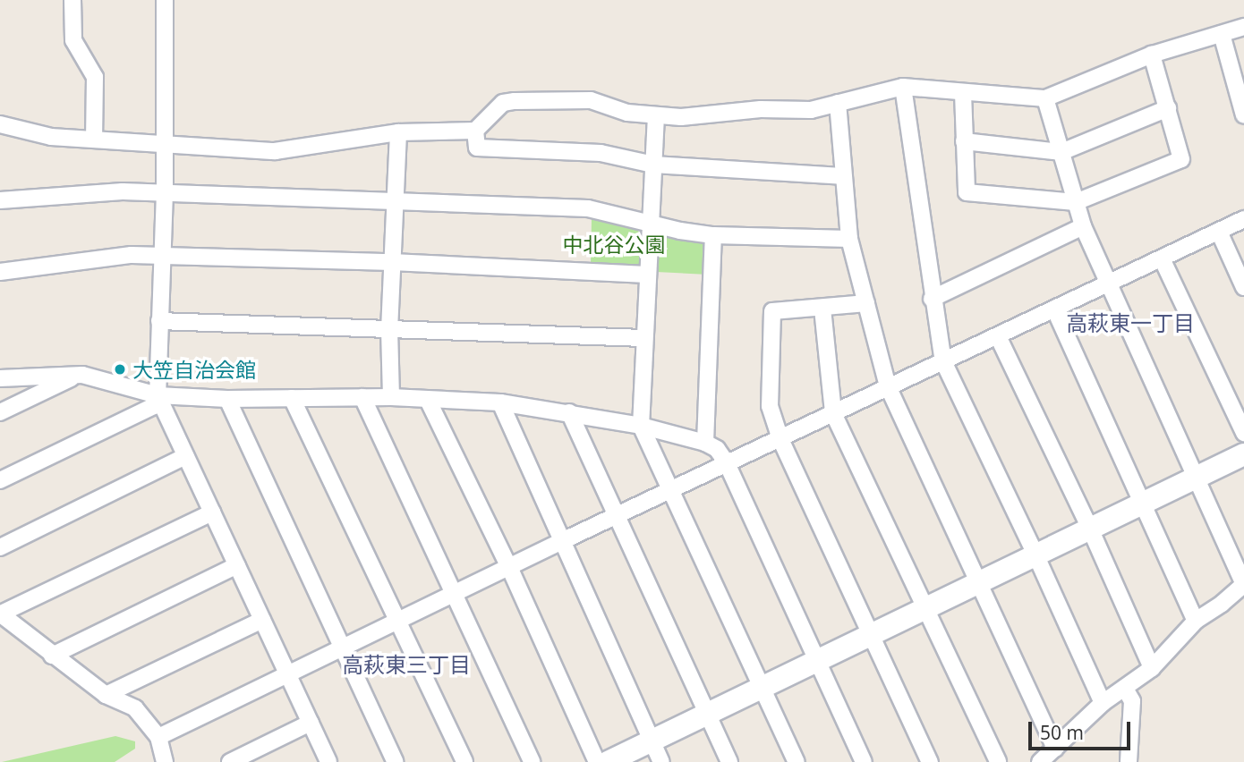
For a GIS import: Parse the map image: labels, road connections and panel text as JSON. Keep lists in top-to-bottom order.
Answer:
{
  "districts": ["高萩東一丁目", "高萩東三丁目"],
  "parks": ["中北谷公園"],
  "places": ["大笠自治会館"],
  "scale_bar": "50 m"
}
